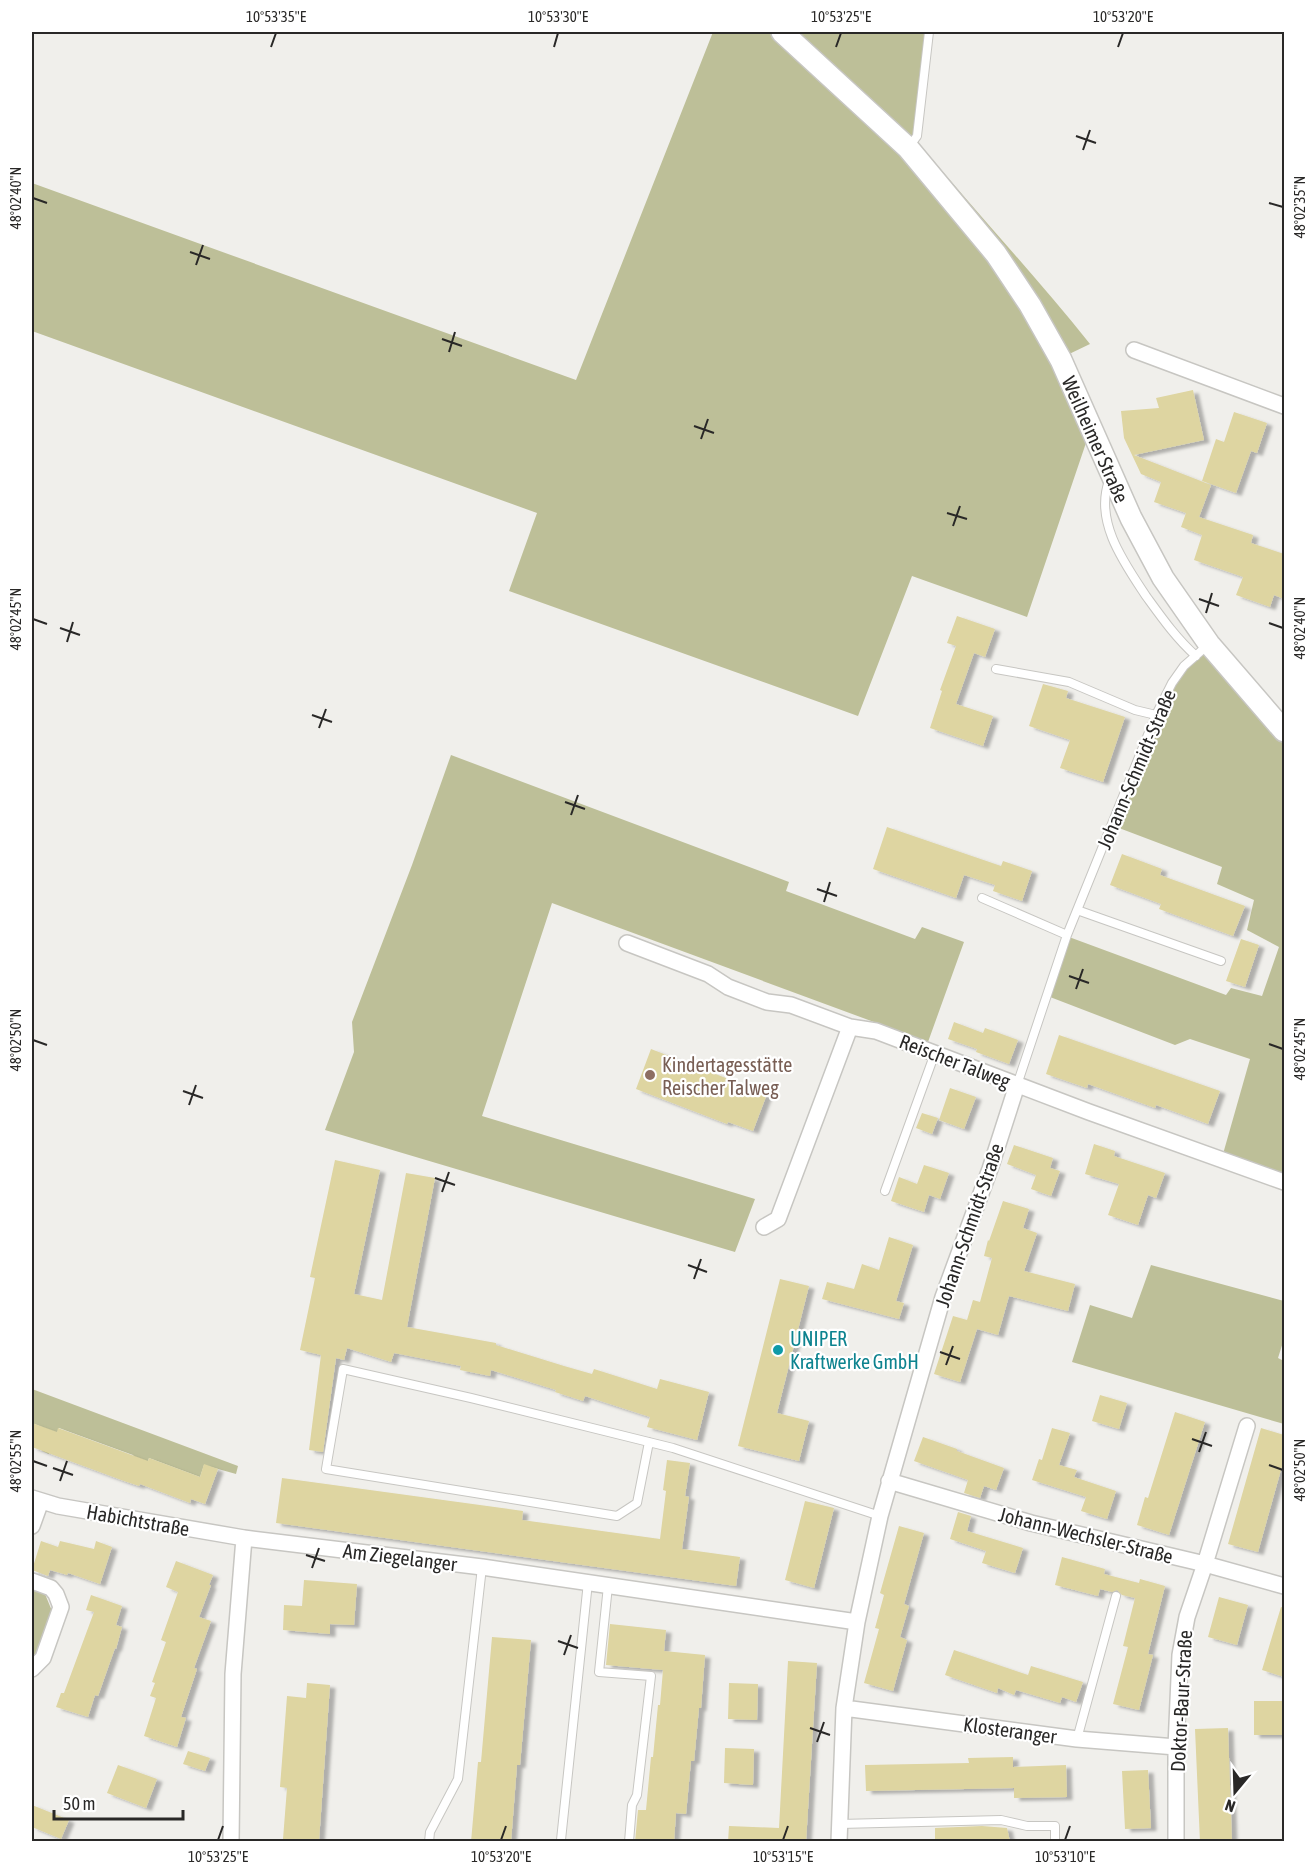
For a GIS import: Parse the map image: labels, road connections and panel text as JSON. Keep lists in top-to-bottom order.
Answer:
{
  "streets": {
    "street": [
      "Weilheimer Straße",
      "Johann-Schmidt-Straße",
      "Reischer Talweg",
      "Habichtstraße",
      "Johann-Wechsler-Straße",
      "Am Ziegelanger",
      "Doktor-Baur-Straße",
      "Klosteranger"
    ]
  },
  "crossings": [
    ["Weilheimer Straße", "Johann-Schmidt-Straße"],
    ["Johann-Schmidt-Straße", "Reischer Talweg"],
    ["Johann-Schmidt-Straße", "Johann-Wechsler-Straße"],
    ["Johann-Schmidt-Straße", "Am Ziegelanger"],
    ["Johann-Schmidt-Straße", "Klosteranger"],
    ["Habichtstraße", "Am Ziegelanger"],
    ["Johann-Wechsler-Straße", "Doktor-Baur-Straße"],
    ["Doktor-Baur-Straße", "Klosteranger"]
  ],
  "places": ["Kindertagesstätte Reischer Talweg", "UNIPER Kraftwerke GmbH"],
  "scale_bar": "50 m",
  "north": "bottom",
  "coordinates": [
    "10°53'35\"E",
    "10°53'30\"E",
    "10°53'25\"E",
    "10°53'20\"E",
    "48°02'40\"N",
    "48°02'35\"N",
    "48°02'45\"N",
    "48°02'50\"N",
    "48°02'55\"N",
    "10°53'15\"E",
    "10°53'10\"E"
  ]
}
